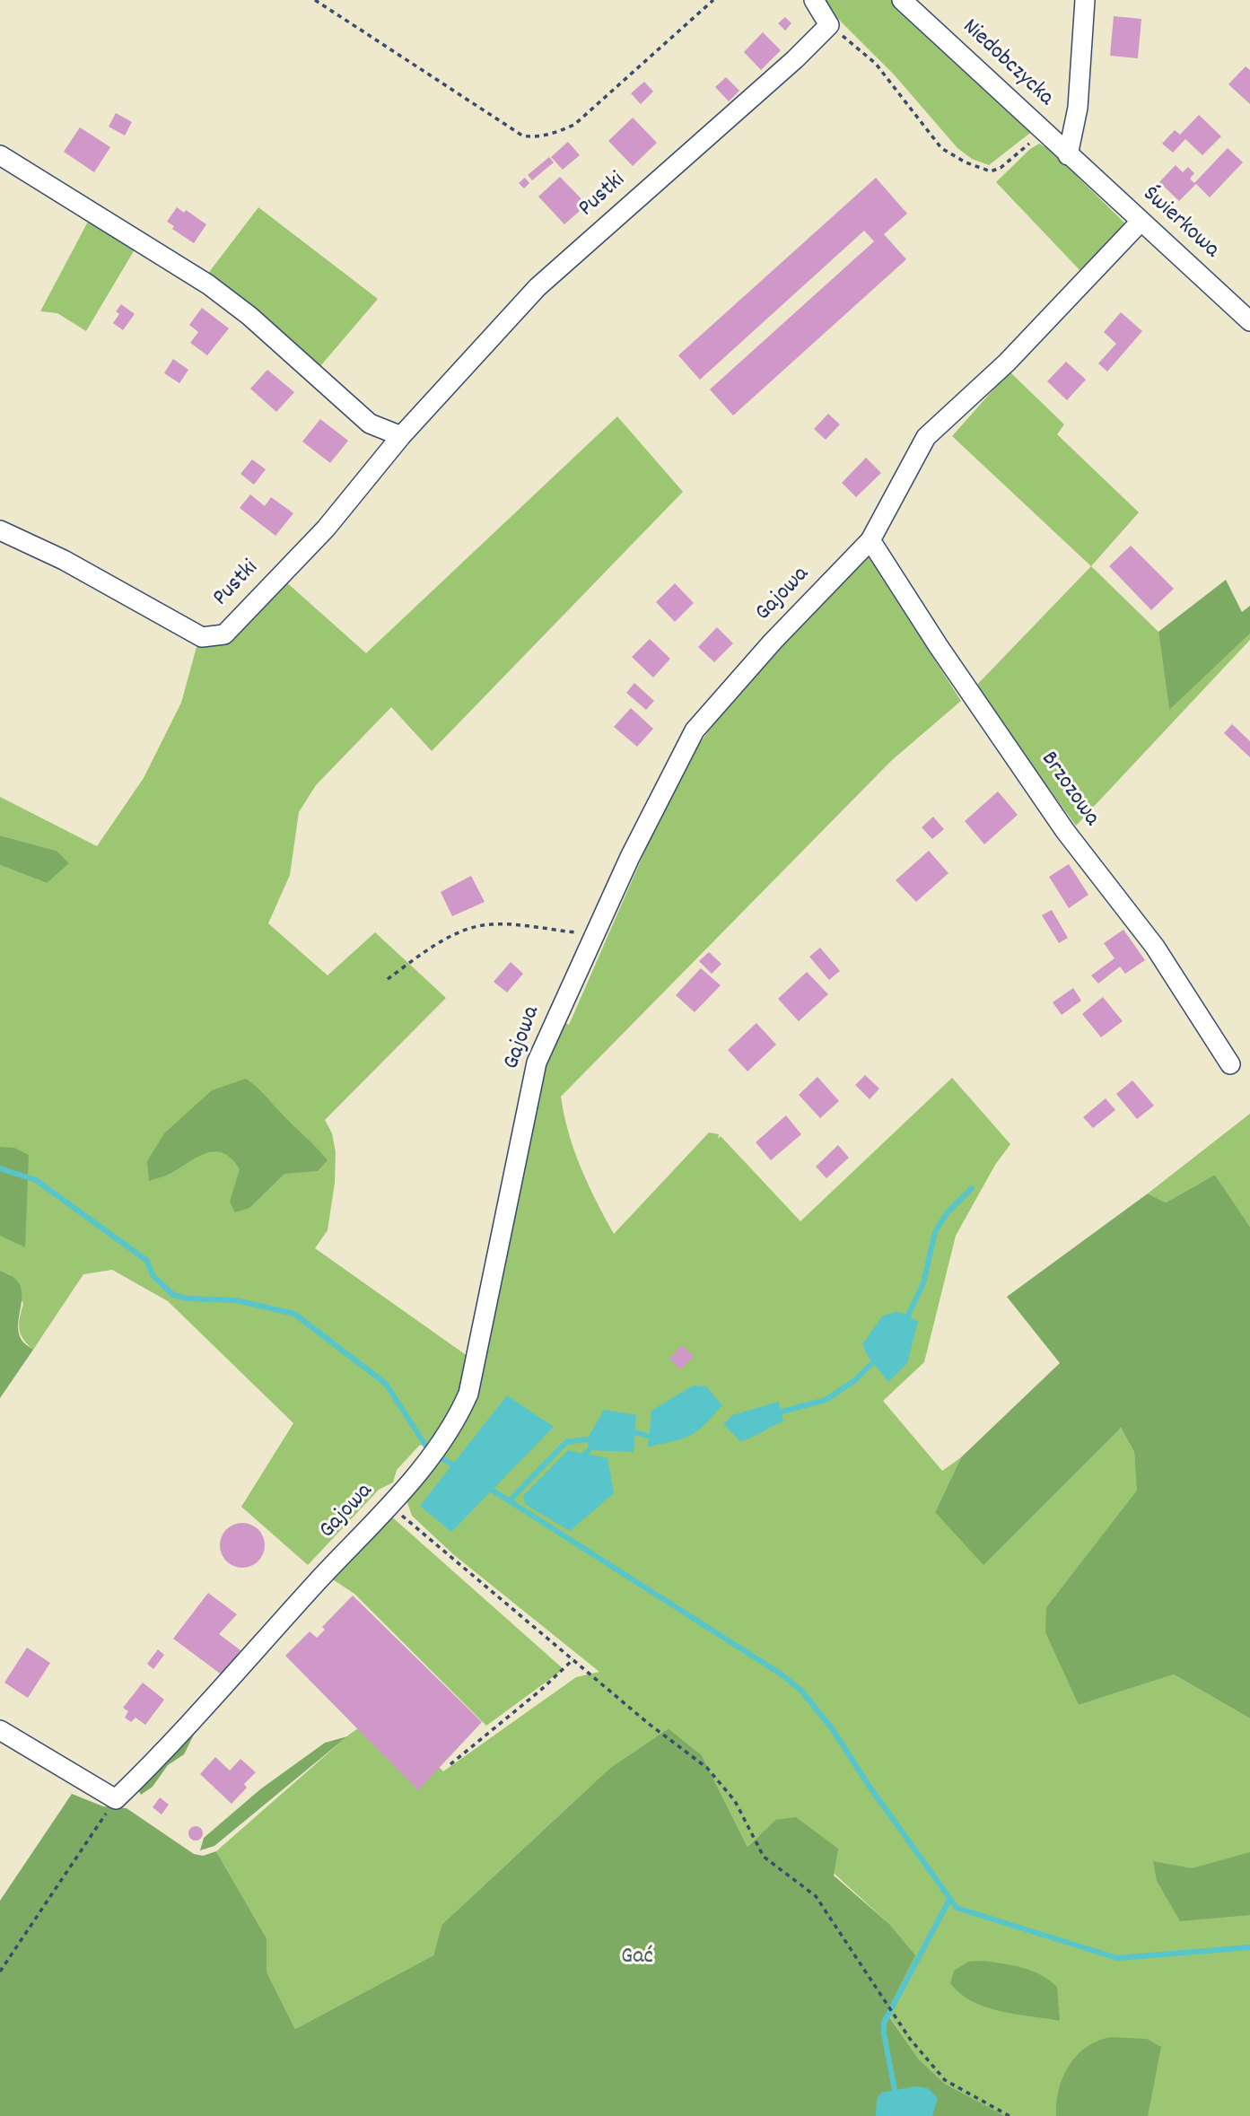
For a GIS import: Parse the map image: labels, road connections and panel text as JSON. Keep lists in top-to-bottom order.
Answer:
{
  "streets": {
    "street": [
      "Niedobczycka",
      "Pustki",
      "Świerkowa",
      "Gajowa",
      "Brzozowa"
    ]
  },
  "crossings": [
    ["Niedobczycka", "Świerkowa"],
    ["Świerkowa", "Gajowa"],
    ["Gajowa", "Brzozowa"]
  ],
  "parks": ["Gać"]
}
